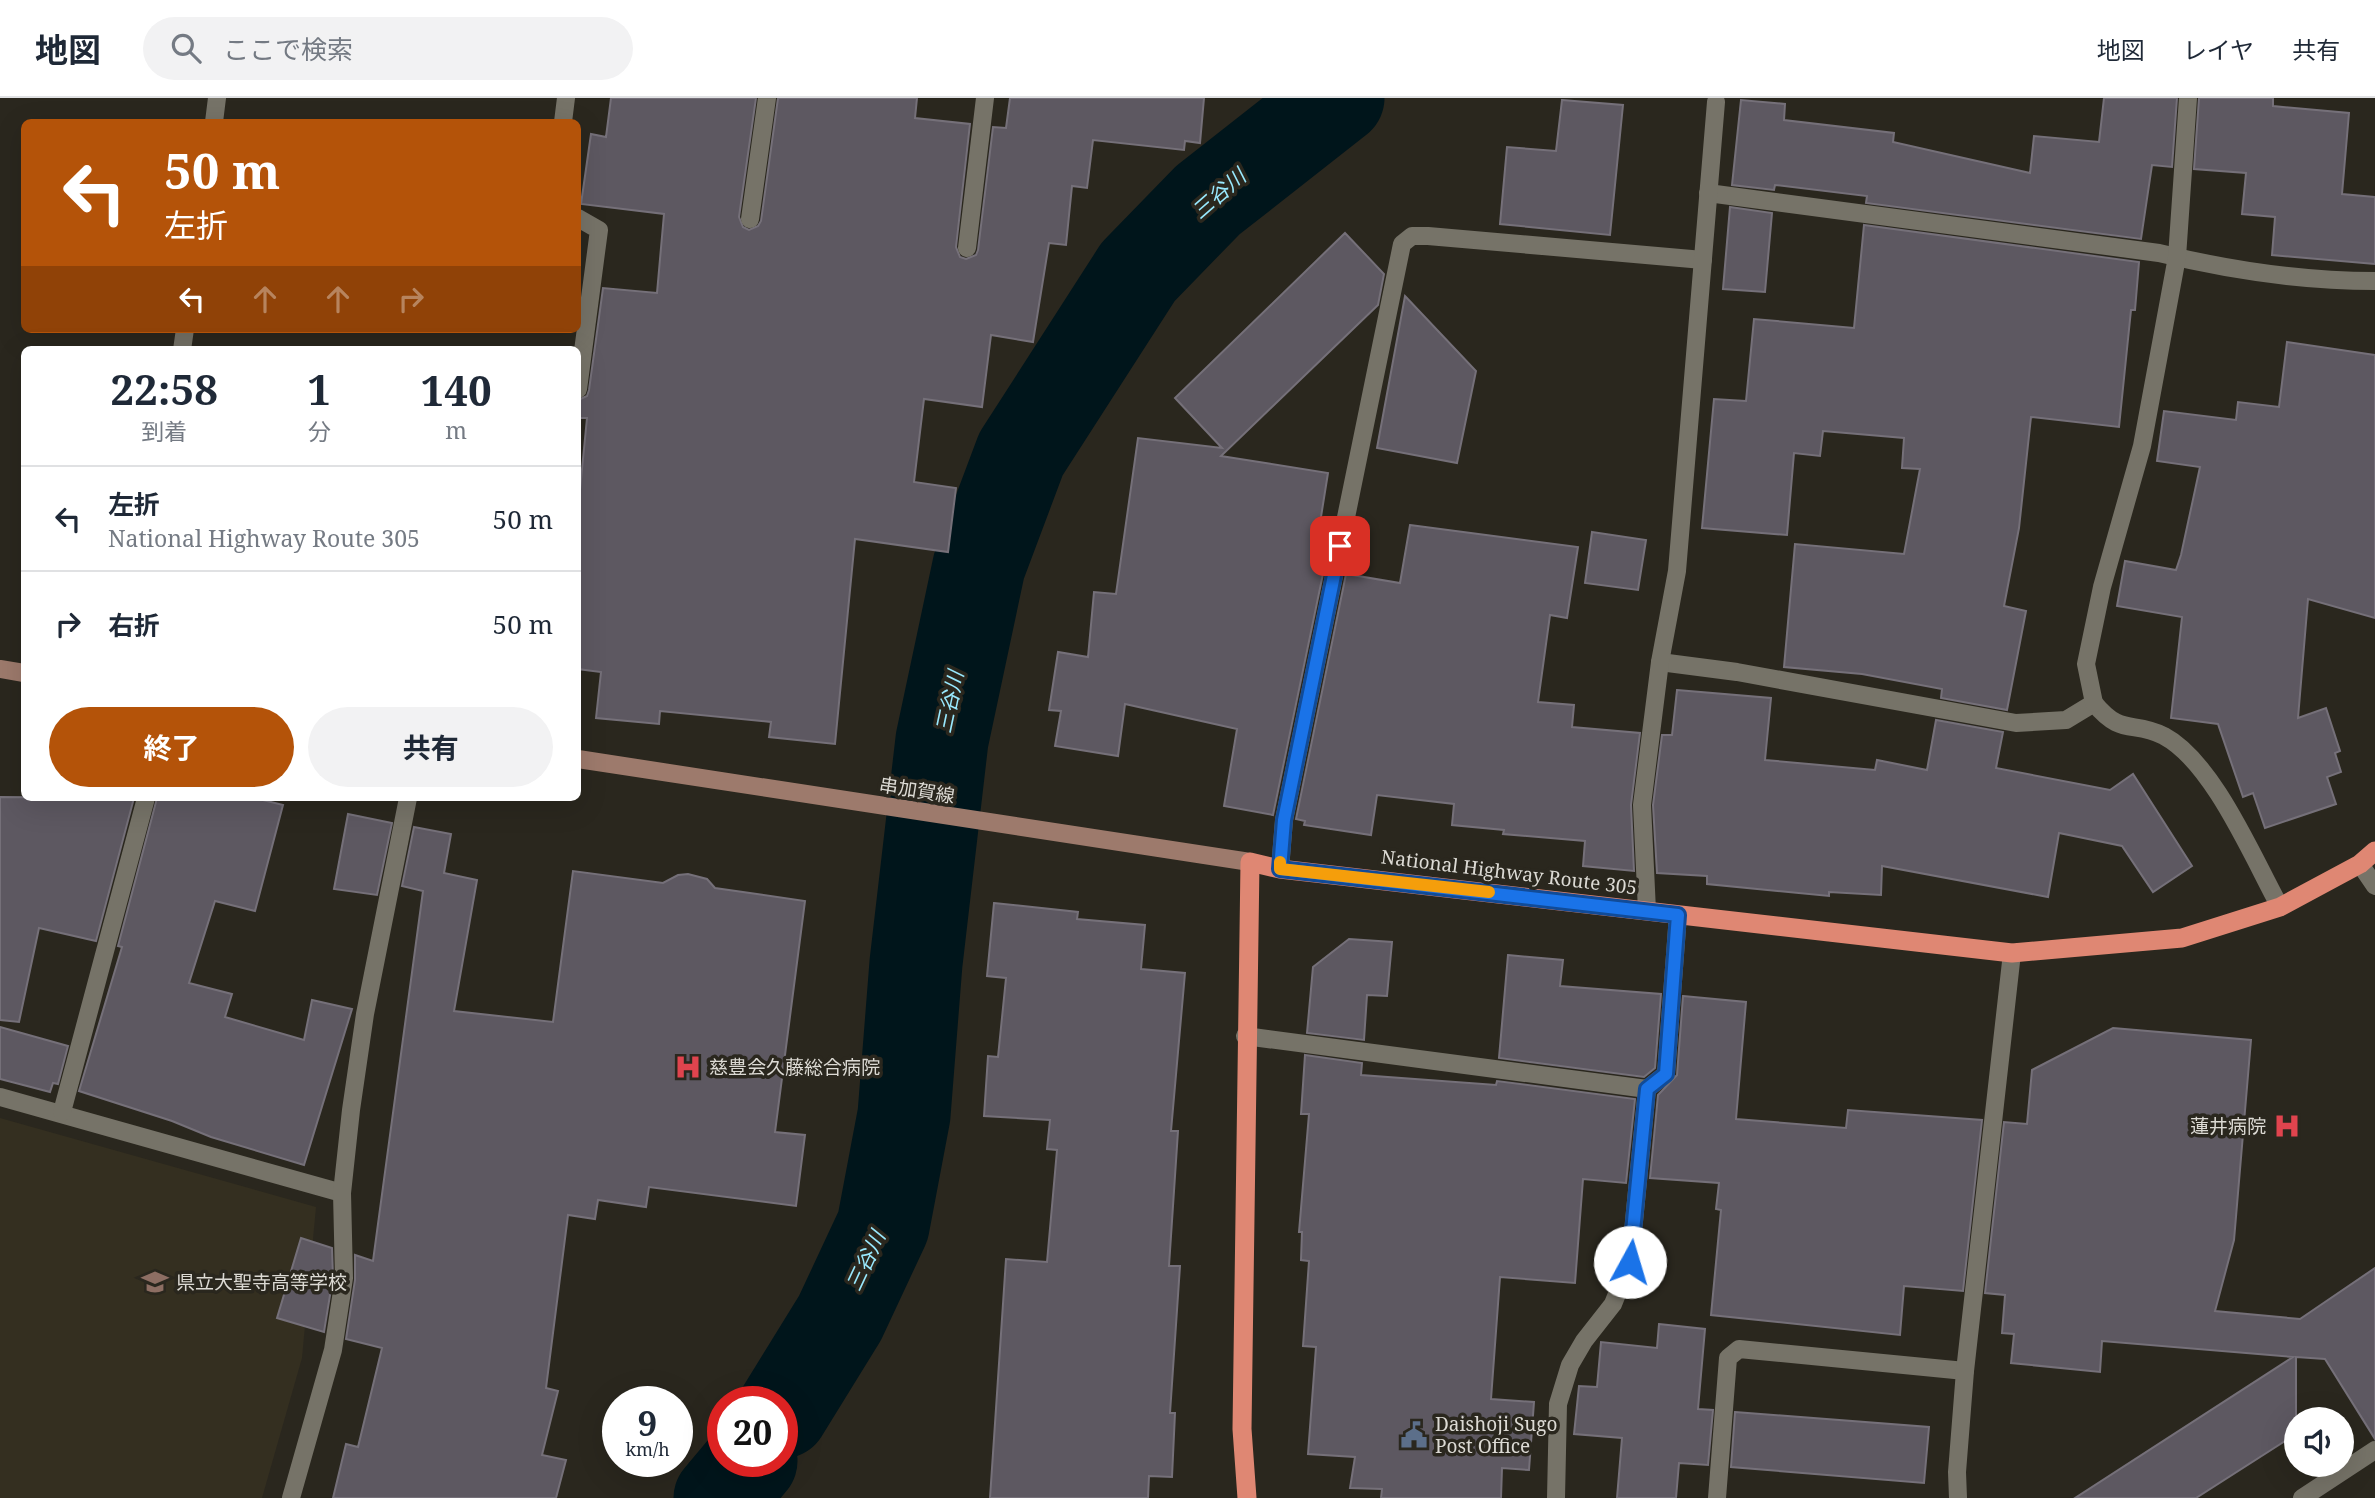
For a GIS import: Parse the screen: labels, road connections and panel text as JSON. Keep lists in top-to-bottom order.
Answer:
{
  "streets": {
    "highway": ["National Highway Route 305"],
    "main road": ["串加賀線"]
  },
  "crossings": [
    ["串加賀線", "National Highway Route 305"]
  ],
  "water": ["三谷川"],
  "places": {
    "hospital": ["慈豊会久藤総合病院", "蓮井病院"],
    "school or university": ["県立大聖寺高等学校"],
    "public building": ["Daishoji Sugo Post Office"]
  },
  "page": {
    "header": "地図",
    "search": "ここで検索",
    "nav": ["地図", "レイヤ", "共有"],
    "turn": ["50 m", "左折"],
    "eta": [
      "22:58",
      "到着",
      "1",
      "分",
      "140",
      "m"
    ],
    "list": [
      {
        "name": "左折",
        "note": "National Highway Route 305",
        "value": "50 m"
      },
      {
        "name": "右折",
        "value": "50 m"
      }
    ],
    "buttons": ["終了", "共有"],
    "speed": "9 km/h",
    "limit": "20"
  }
}
